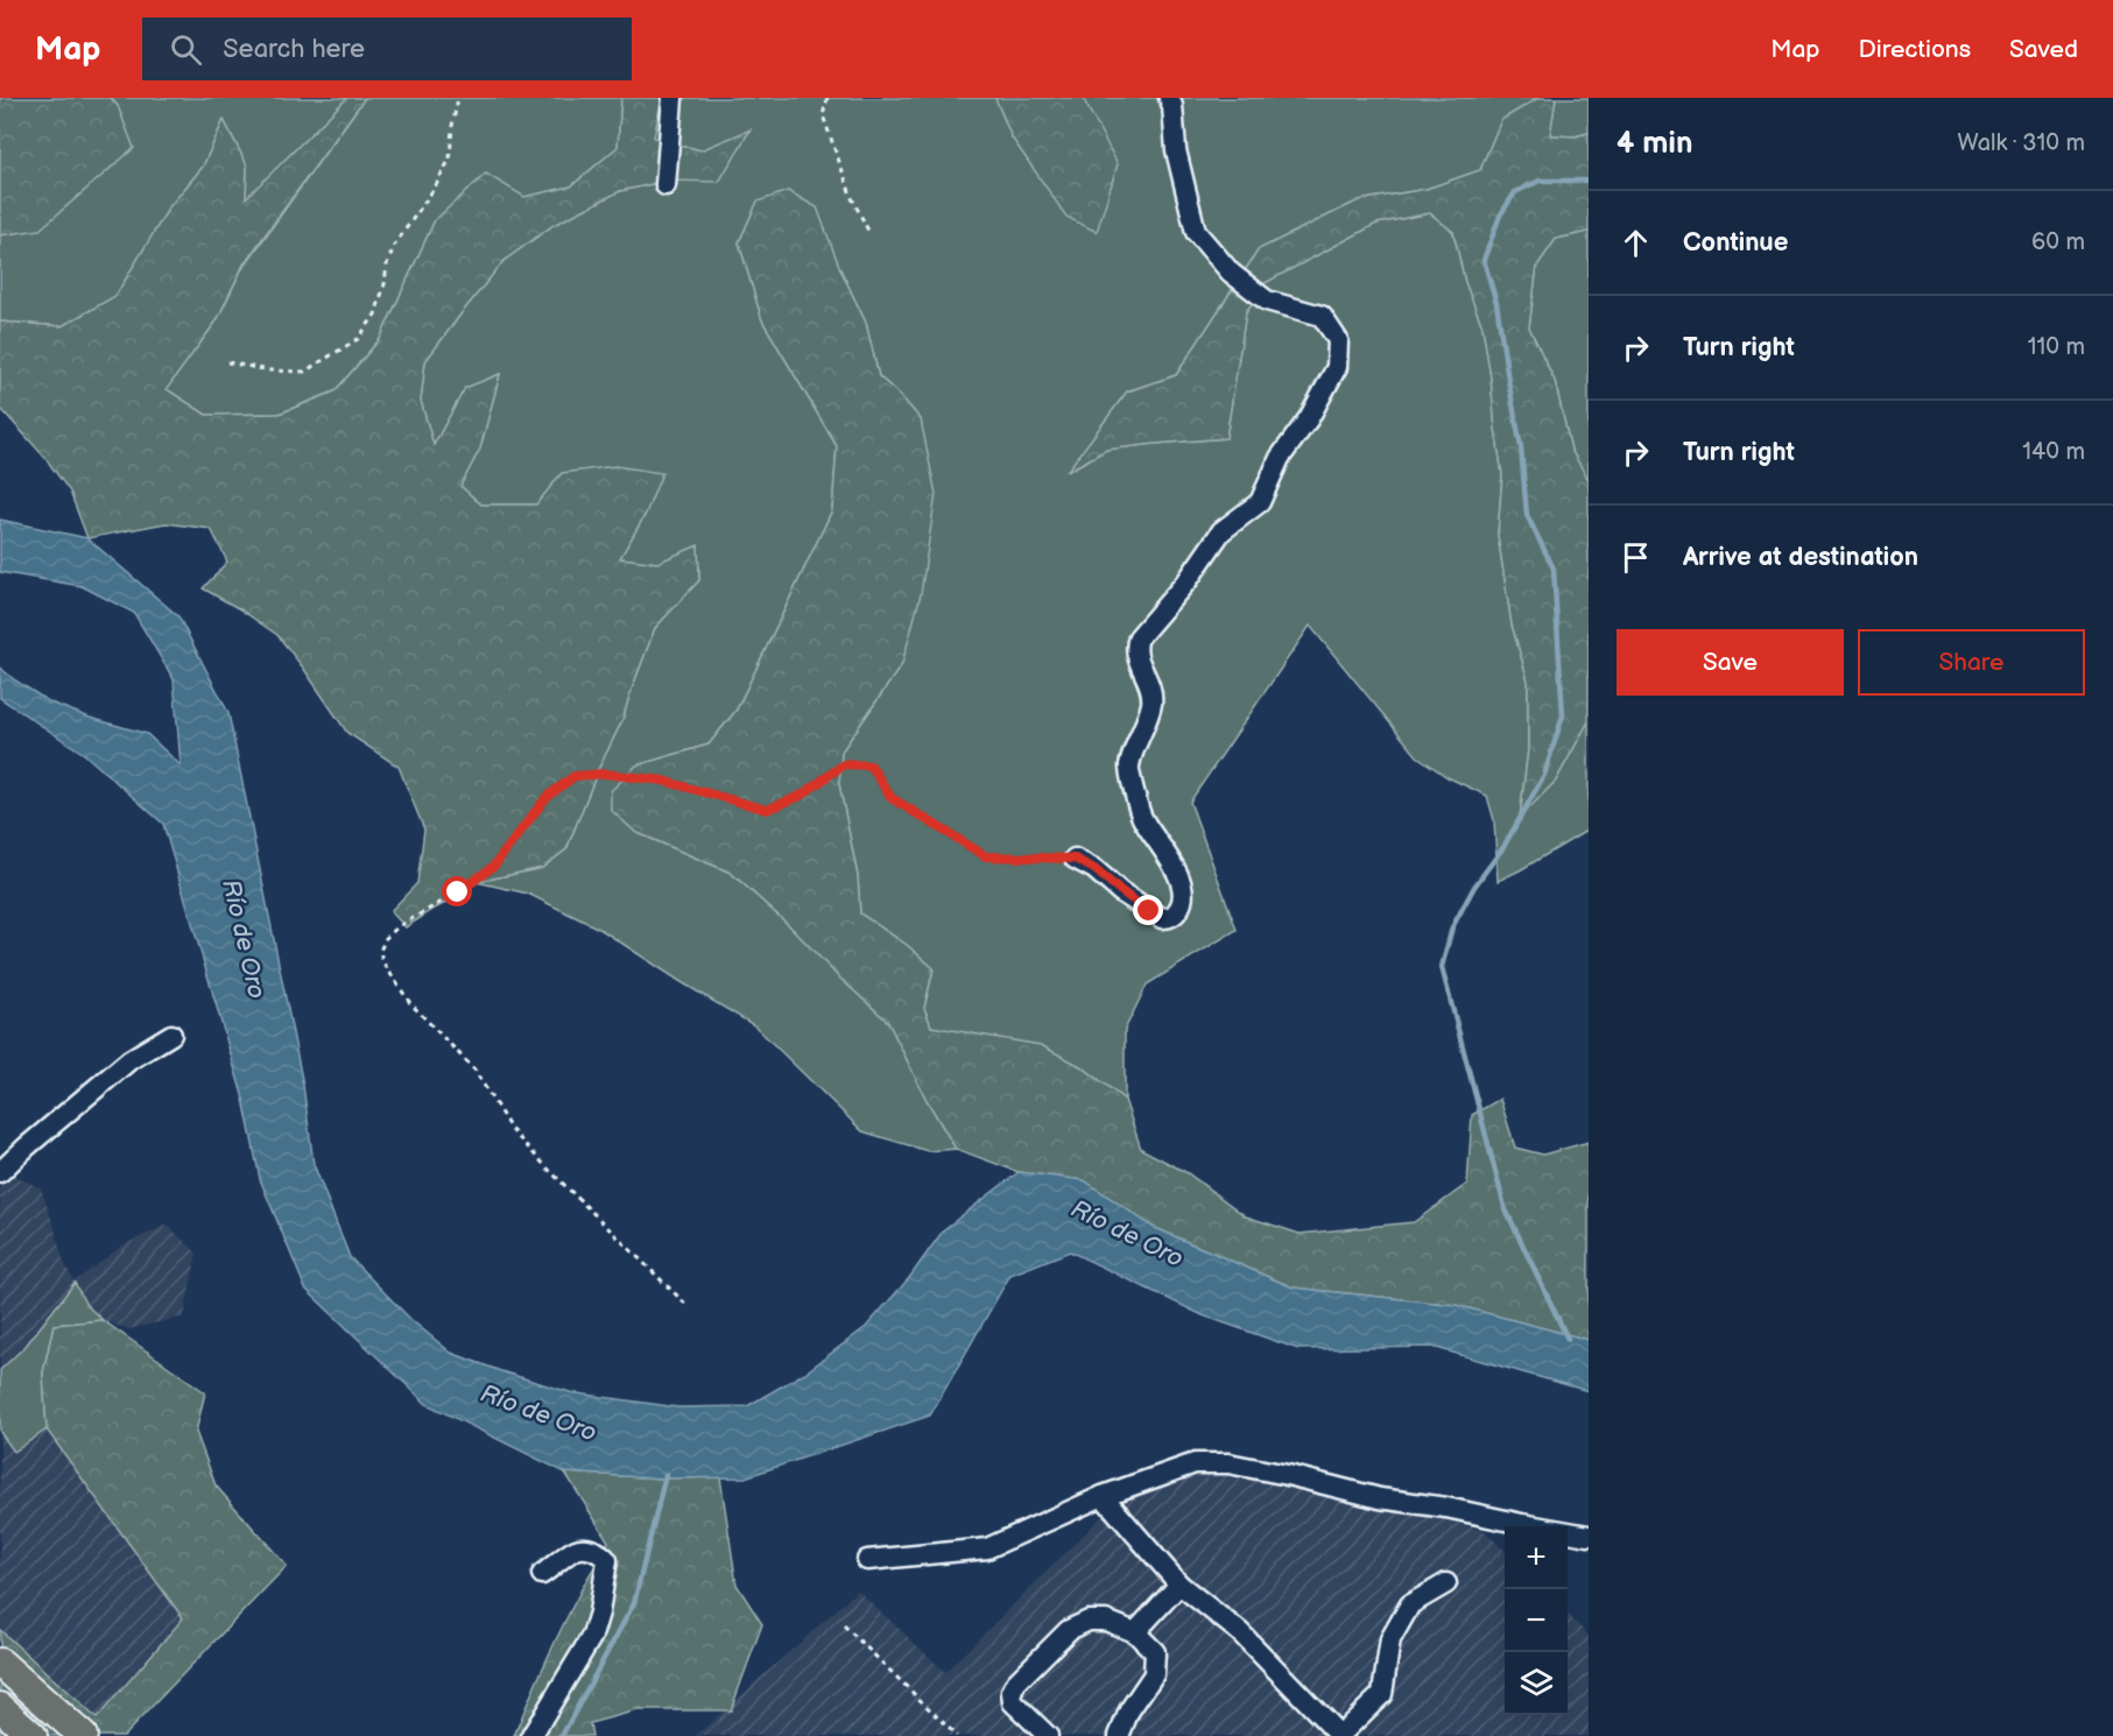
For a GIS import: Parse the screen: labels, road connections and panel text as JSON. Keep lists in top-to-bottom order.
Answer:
{
  "water": ["Río de Oro"],
  "page": {
    "header": "Map",
    "search": "Search here",
    "nav": ["Map", "Directions", "Saved"],
    "heading": ["4 min", "Walk · 310 m"],
    "list": [
      ["Continue", "60 m"],
      ["Turn right", "110 m"],
      ["Turn right", "140 m"],
      "Arrive at destination"
    ],
    "buttons": ["Save", "Share"],
    "map_buttons": ["+", "−"]
  }
}
